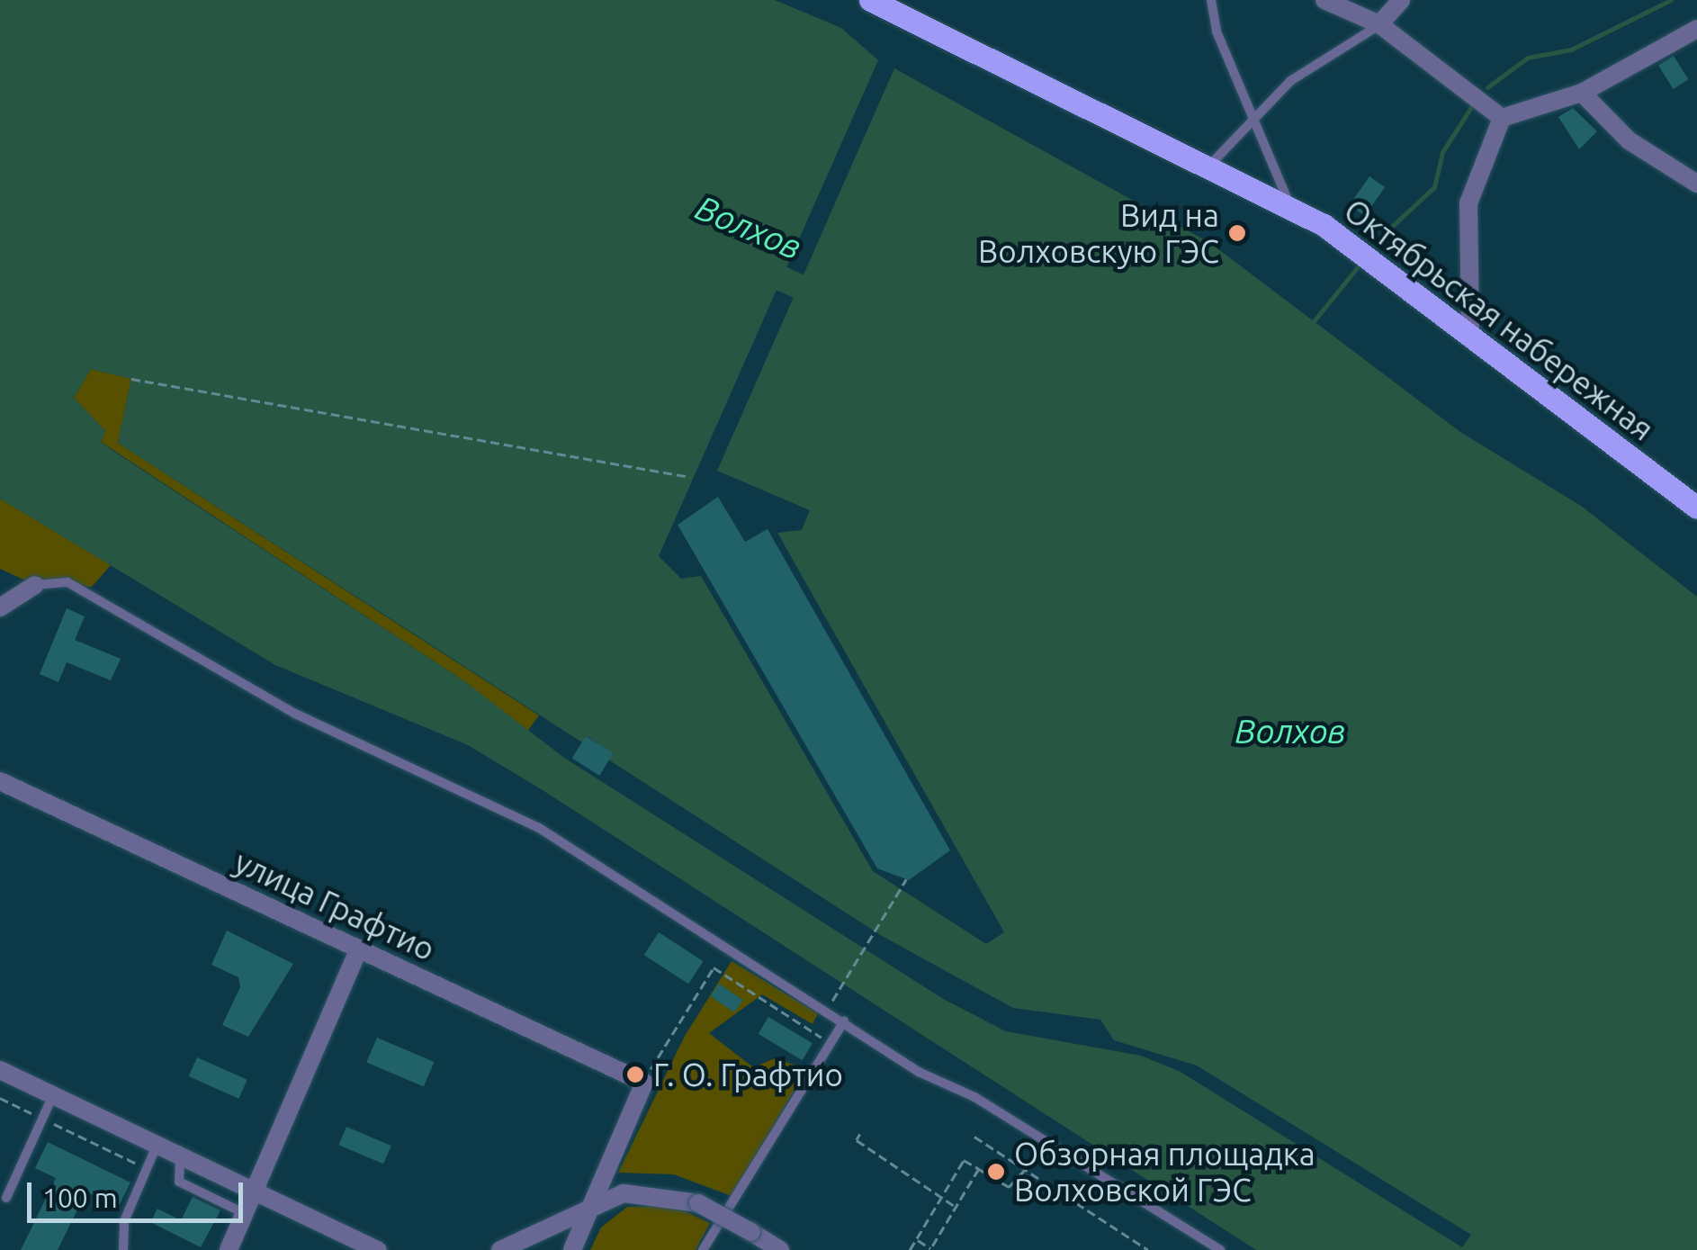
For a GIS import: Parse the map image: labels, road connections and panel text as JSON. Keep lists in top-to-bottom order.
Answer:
{
  "streets": {
    "main road": ["Октябрьская набережная"],
    "street": ["улица Графтио"]
  },
  "water": ["Волхов"],
  "places": ["Вид на Волховскую ГЭС", "Г. О. Графтио", "Обзорная площадка Волховской ГЭС"],
  "scale_bar": "100 m"
}
